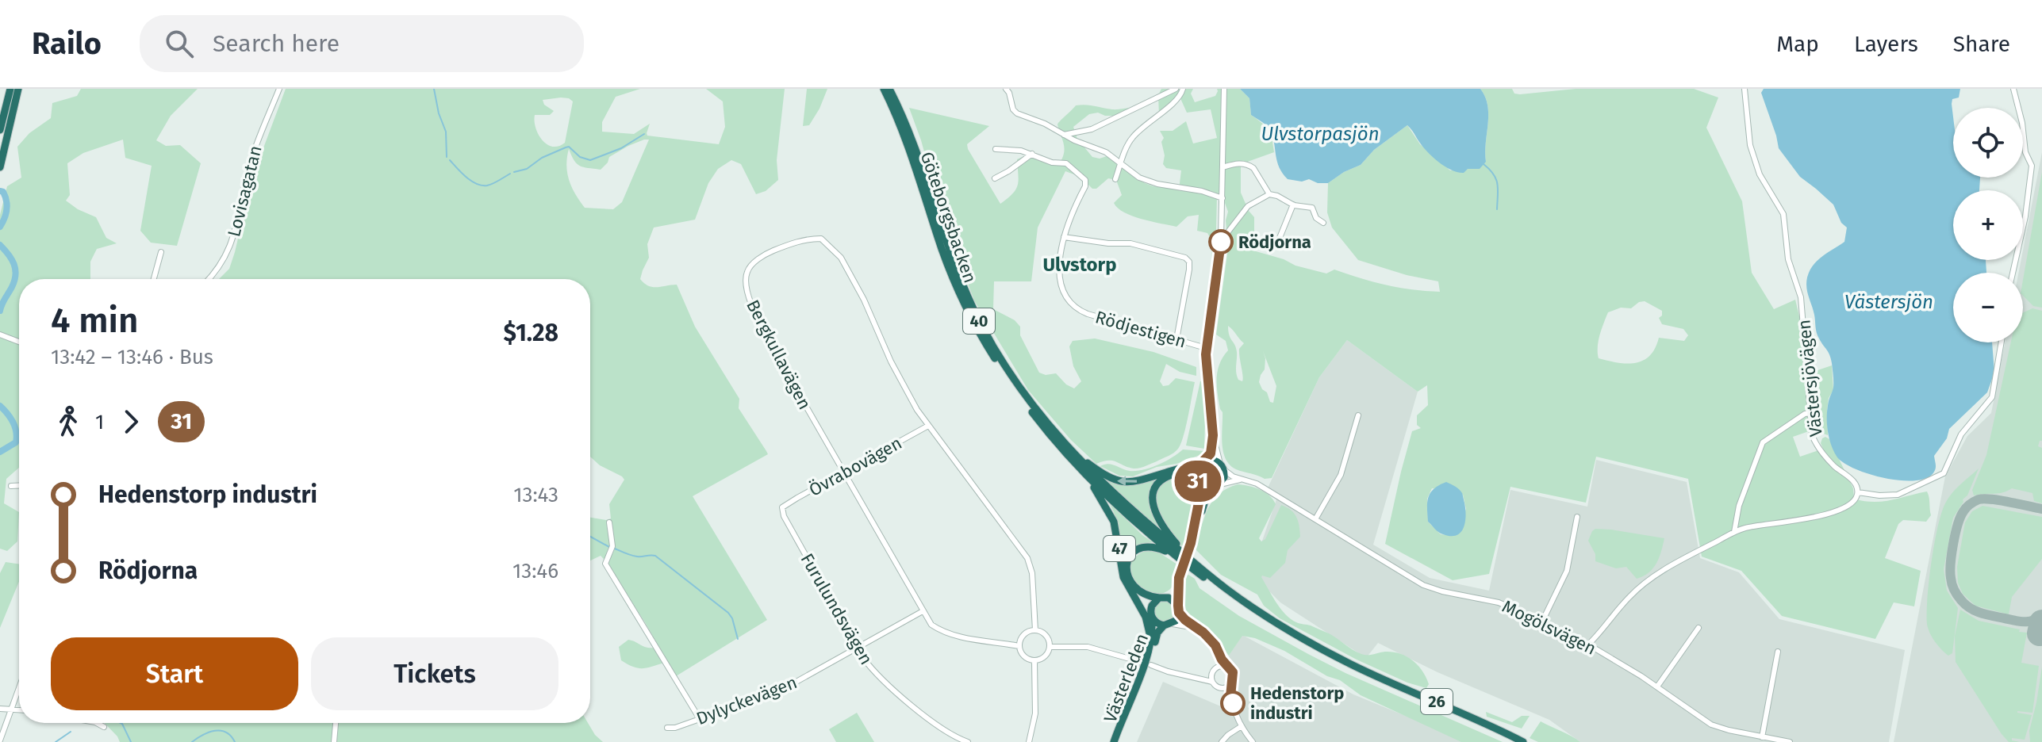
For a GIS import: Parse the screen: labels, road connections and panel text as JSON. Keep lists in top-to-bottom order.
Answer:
{
  "streets": {
    "highway": [
      "Göteborgsbacken",
      "40",
      "47",
      "Västerleden",
      "26"
    ],
    "street": [
      "Lovisagatan",
      "Rödjestigen",
      "Bergkullavägen",
      "Västersjövägen",
      "Övrabovägen",
      "Furulundsvägen",
      "Mogölsvägen",
      "Dylyckevägen"
    ]
  },
  "crossings": [
    ["Göteborgsbacken", "40"],
    ["Göteborgsbacken", "47"],
    ["40", "47"],
    ["40", "26"],
    ["Bergkullavägen", "Övrabovägen"],
    ["Bergkullavägen", "Dylyckevägen"],
    ["Övrabovägen", "Furulundsvägen"],
    ["47", "Västerleden"],
    ["47", "26"],
    ["Furulundsvägen", "Dylyckevägen"],
    ["Mogölsvägen", "26"],
    ["Västerleden", "26"]
  ],
  "districts": ["Ulvstorp"],
  "water": ["Ulvstorpasjön", "Västersjön"],
  "places": ["Rödjorna", "Hedenstorp industri"],
  "lines": ["bus line 31"],
  "page": {
    "header": "Railo",
    "search": "Search here",
    "nav": ["Map", "Layers", "Share"],
    "on_map": "31",
    "map_buttons": ["+", "−"],
    "heading": ["4 min", "13:42 – 13:46 · Bus", "$1.28"],
    "legs": ["1", "31"],
    "list": [
      {
        "name": "Hedenstorp industri",
        "value": "13:43"
      },
      {
        "name": "Rödjorna",
        "value": "13:46"
      }
    ],
    "buttons": ["Start", "Tickets"]
  }
}
